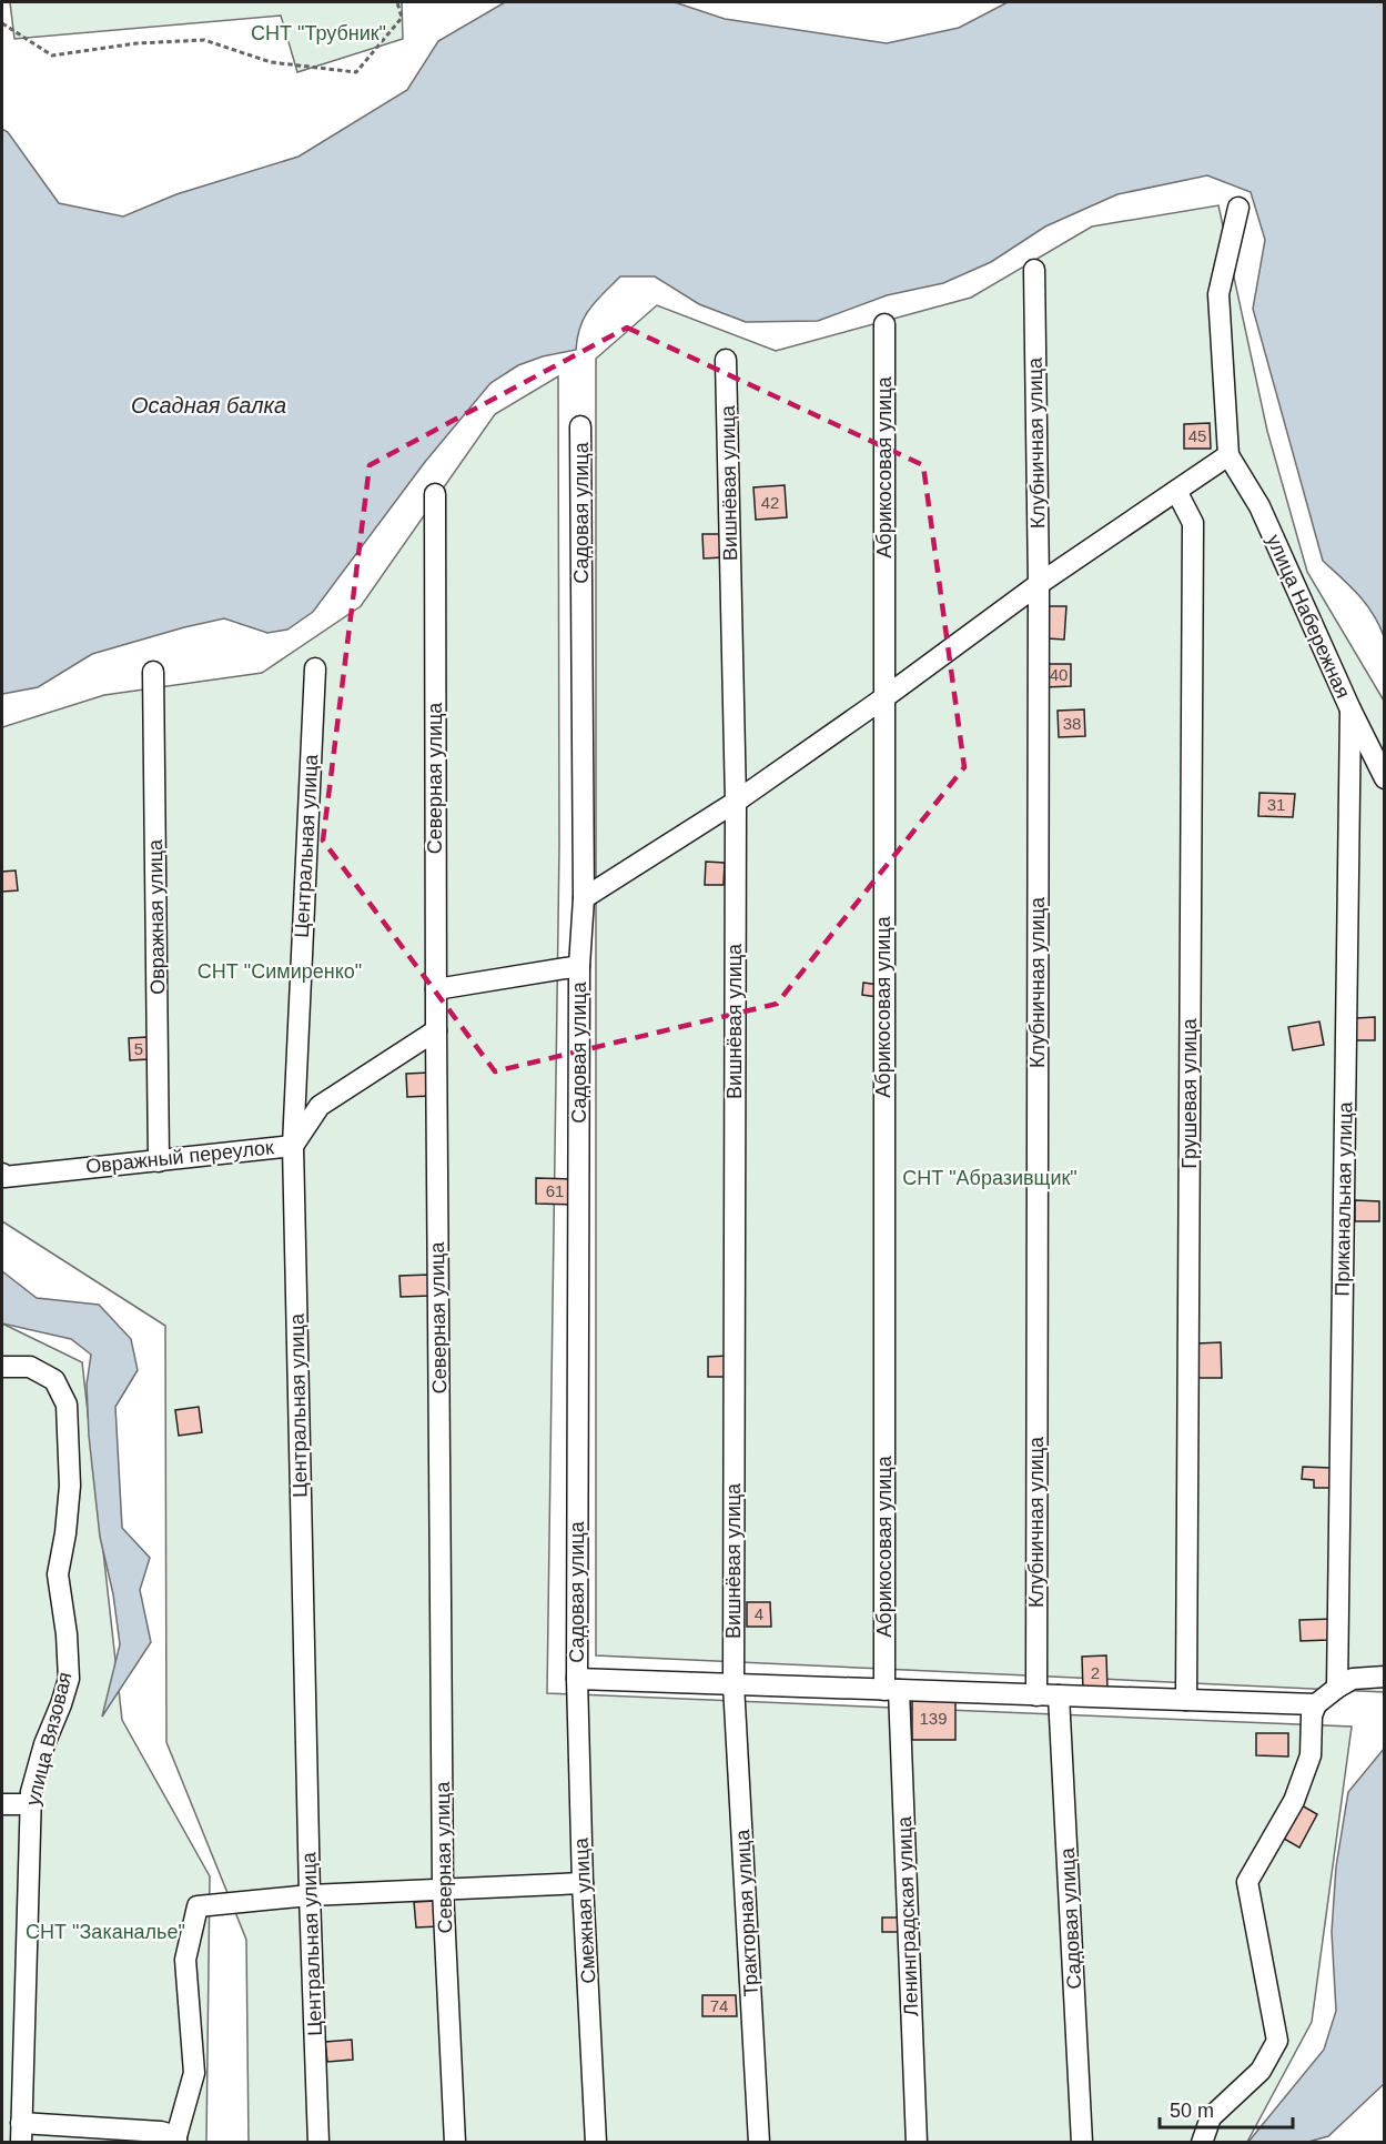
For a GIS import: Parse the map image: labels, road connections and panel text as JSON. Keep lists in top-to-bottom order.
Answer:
{
  "streets": {
    "street": [
      "Клубничная улица",
      "Абрикосовая улица",
      "Вишнёвая улица",
      "Садовая улица",
      "улица Набережная",
      "Северная улица",
      "Центральная улица",
      "Овражная улица",
      "Грушевая улица",
      "Овражный переулок",
      "Приканальная улица",
      "улица Вязовая",
      "Смежная улица",
      "Тракторная улица",
      "Ленинградская улица"
    ]
  },
  "crossings": [
    ["Абрикосовая улица", "Ленинградская улица"],
    ["Вишнёвая улица", "Тракторная улица"],
    ["Садовая улица", "Смежная улица"],
    ["улица Набережная", "Приканальная улица"],
    ["Северная улица", "Овражный переулок"],
    ["Центральная улица", "Овражный переулок"],
    ["Овражная улица", "Овражный переулок"]
  ],
  "water": ["Осадная балка"],
  "parks": [
    "СНТ \"Трубник\"",
    "СНТ \"Симиренко\"",
    "СНТ \"Абразивщик\"",
    "СНТ \"Заканалье\""
  ],
  "house_numbers": [
    "45",
    "42",
    "40",
    "38",
    "31",
    "5",
    "61",
    "4",
    "2",
    "139",
    "74"
  ],
  "scale_bar": "50 m"
}
